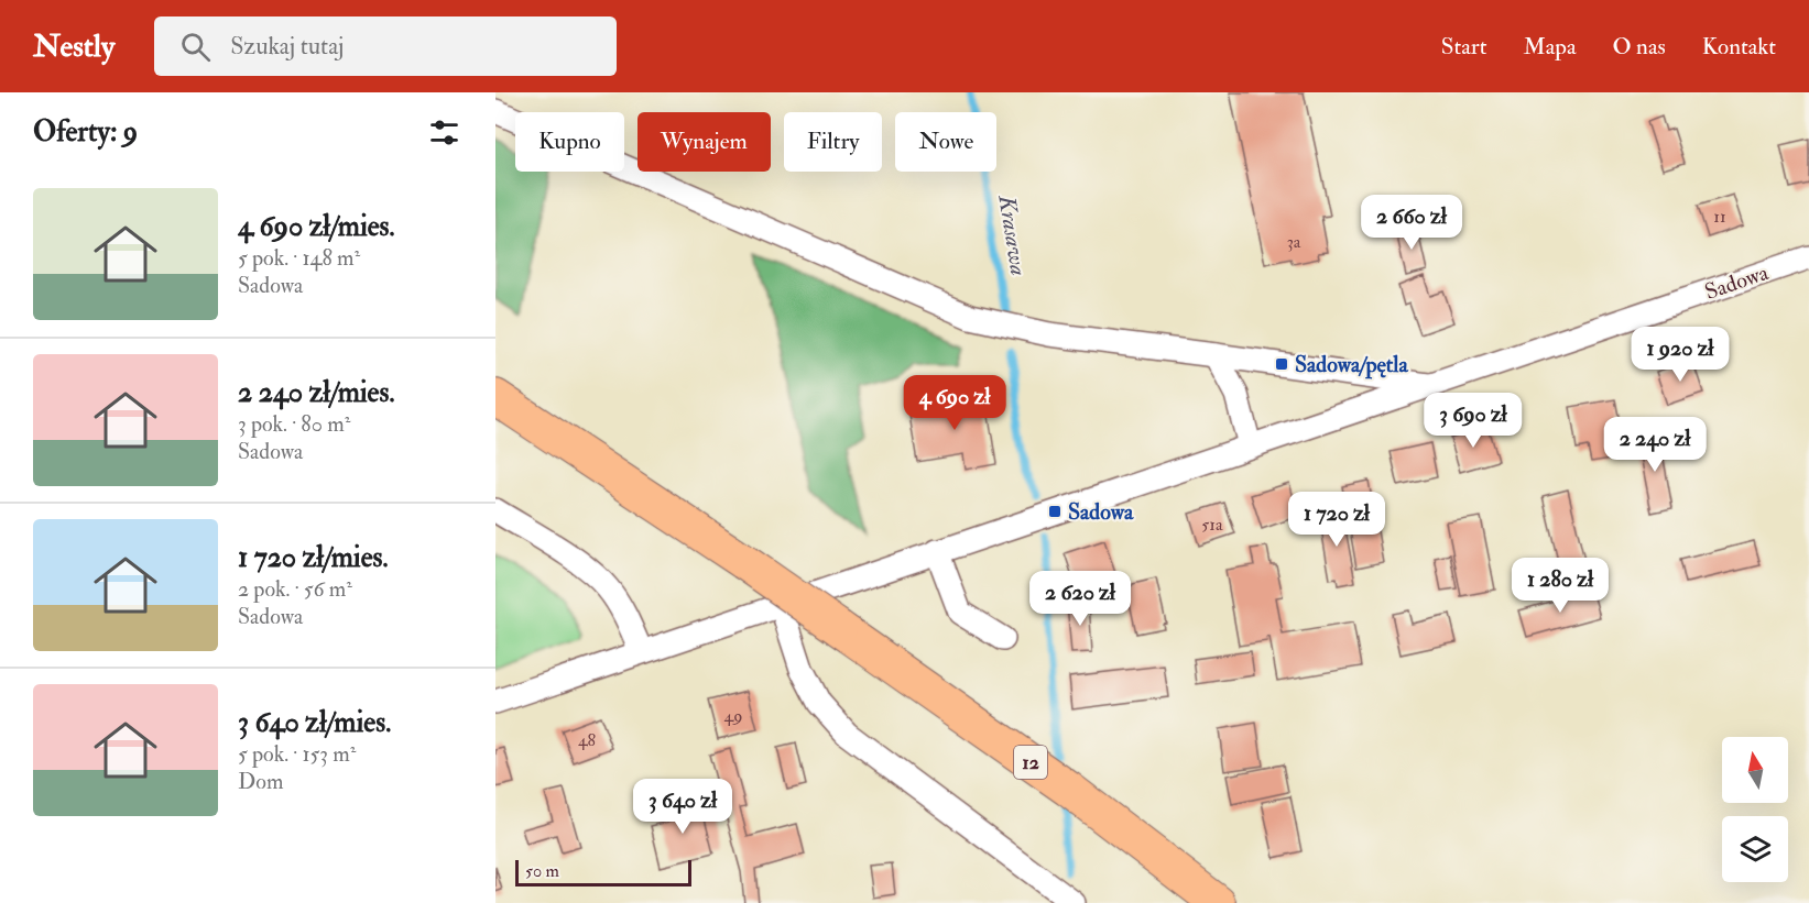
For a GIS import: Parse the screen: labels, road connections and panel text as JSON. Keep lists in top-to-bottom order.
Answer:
{
  "streets": {
    "highway": ["12"],
    "street": ["Sadowa"]
  },
  "water": ["Krasawa"],
  "places": {
    "transit": ["Sadowa/pętla", "Sadowa"]
  },
  "house_numbers": [
    "11",
    "3a",
    "51a",
    "49",
    "48"
  ],
  "scale_bar": "50 m",
  "north": "top",
  "page": {
    "header": "Nestly",
    "search": "Szukaj tutaj",
    "nav": [
      "Start",
      "Mapa",
      "O nas",
      "Kontakt"
    ],
    "heading": "Oferty: 9",
    "chip": [
      "Kupno",
      "Wynajem",
      "Filtry",
      "Nowe"
    ],
    "list": [
      {
        "name": "4 690 zł/mies.",
        "note": "5 pok. · 148 m² · Sadowa"
      },
      {
        "name": "2 240 zł/mies.",
        "note": "3 pok. · 80 m² · Sadowa"
      },
      {
        "name": "1 720 zł/mies.",
        "note": "2 pok. · 56 m² · Sadowa"
      },
      {
        "name": "3 640 zł/mies.",
        "note": "5 pok. · 153 m² · Dom"
      }
    ],
    "price": [
      "2 660 zł",
      "1 920 zł",
      "4 690 zł",
      "3 690 zł",
      "2 240 zł",
      "1 720 zł",
      "1 280 zł",
      "2 620 zł",
      "3 640 zł"
    ],
    "scale": "50 m"
  }
}
